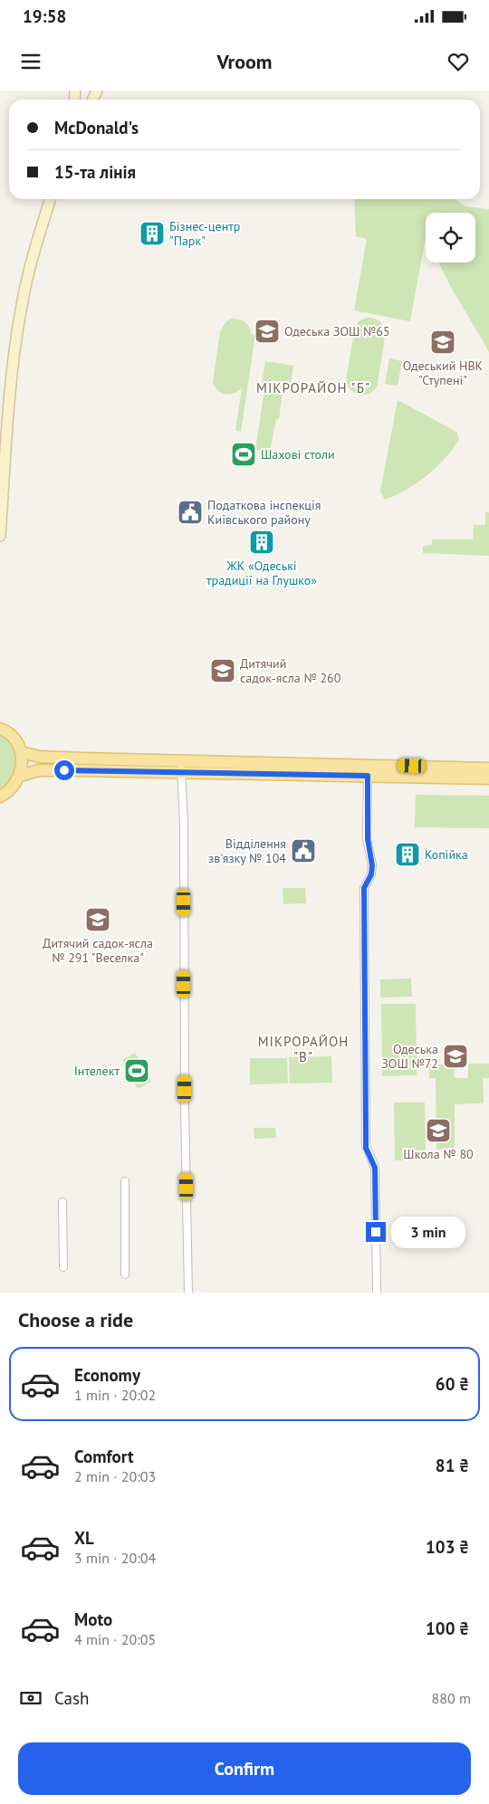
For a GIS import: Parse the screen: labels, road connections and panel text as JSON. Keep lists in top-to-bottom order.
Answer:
{
  "districts": ["МІКРОРАЙОН \"Б\"", "МІКРОРАЙОН \"В\""],
  "places": {
    "building": ["Бізнес-центр \"Парк\"", "ЖК «Одеські традиції на Глушко»", "Копійка"],
    "school or university": [
      "Одеська ЗОШ №65",
      "Одеський НВК \"Ступені\"",
      "Дитячий садок-ясла № 260",
      "Дитячий садок-ясла № 291 \"Веселка\"",
      "Одеська ЗОШ №72",
      "Школа № 80"
    ],
    "sports": ["Шахові столи", "Інтелект"],
    "public building": ["Податкова інспекція Київського району", "Відділення зв'язку № 104"]
  },
  "page": {
    "status": "19:58",
    "header": "Vroom",
    "banner": ["McDonald's", "15-та лінія"],
    "bubble": "3 min",
    "heading": "Choose a ride",
    "list": [
      {
        "name": "Economy",
        "note": "1 min · 20:02",
        "value": "60 ₴"
      },
      {
        "name": "Comfort",
        "note": "2 min · 20:03",
        "value": "81 ₴"
      },
      {
        "name": "XL",
        "note": "3 min · 20:04",
        "value": "103 ₴"
      },
      {
        "name": "Moto",
        "note": "4 min · 20:05",
        "value": "100 ₴"
      }
    ],
    "pay": ["Cash", "880 m"],
    "buttons": "Confirm"
  }
}
